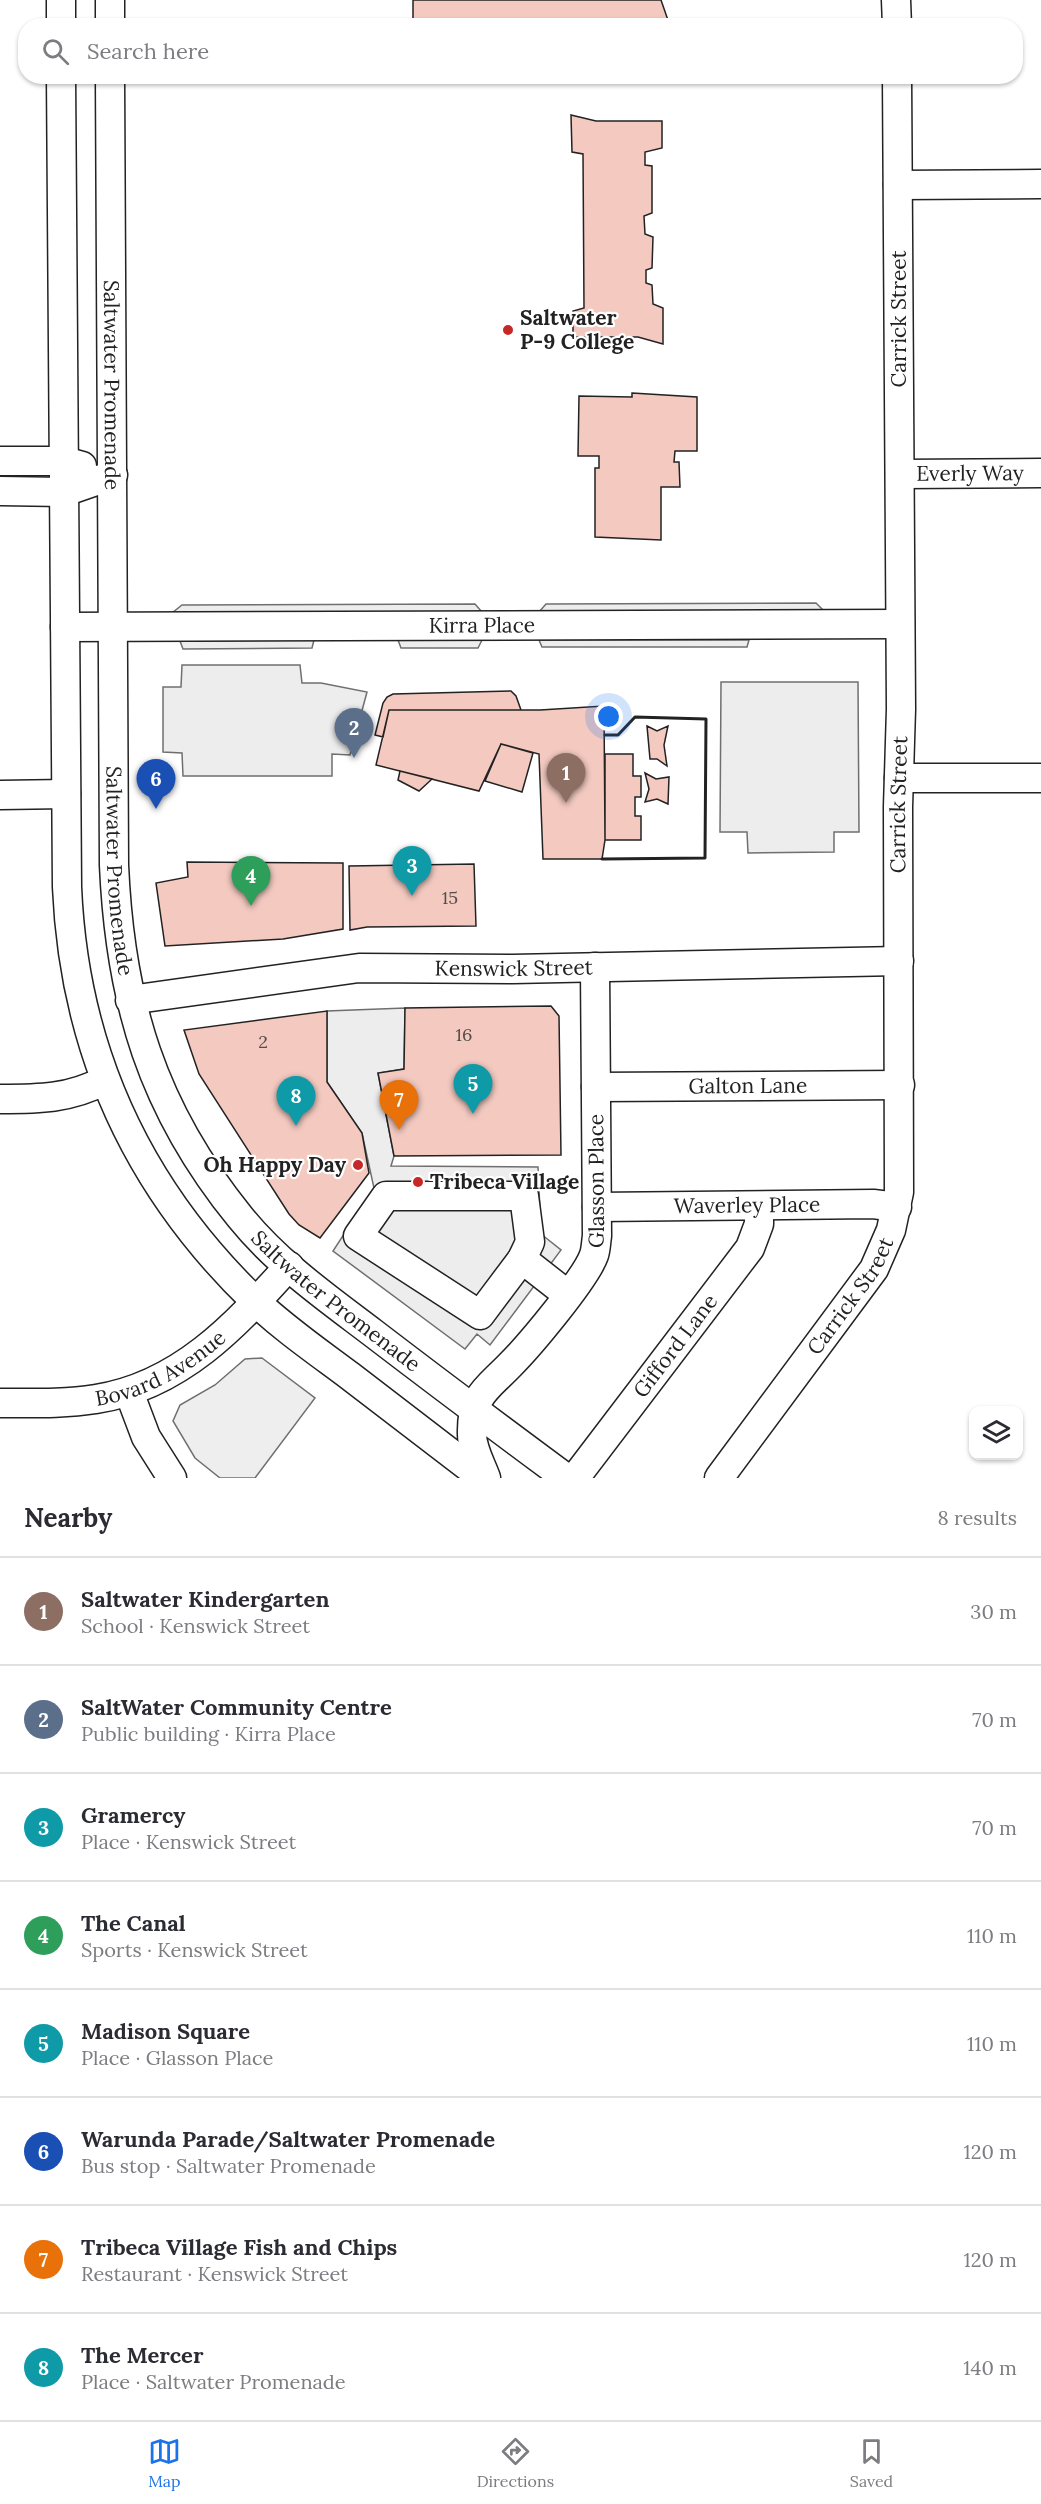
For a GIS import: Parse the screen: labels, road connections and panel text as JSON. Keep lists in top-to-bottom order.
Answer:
{
  "streets": {
    "street": [
      "Carrick Street",
      "Saltwater Promenade",
      "Everly Way",
      "Kirra Place",
      "Kenswick Street",
      "Galton Lane",
      "Glasson Place",
      "Waverley Place",
      "Gifford Lane",
      "Bovard Avenue"
    ]
  },
  "crossings": [
    ["Carrick Street", "Everly Way"],
    ["Carrick Street", "Kirra Place"],
    ["Carrick Street", "Kenswick Street"],
    ["Carrick Street", "Galton Lane"],
    ["Carrick Street", "Waverley Place"],
    ["Saltwater Promenade", "Kirra Place"],
    ["Saltwater Promenade", "Kenswick Street"],
    ["Saltwater Promenade", "Glasson Place"],
    ["Saltwater Promenade", "Bovard Avenue"],
    ["Kenswick Street", "Glasson Place"],
    ["Galton Lane", "Glasson Place"],
    ["Glasson Place", "Waverley Place"],
    ["Waverley Place", "Gifford Lane"]
  ],
  "places": ["Saltwater P-9 College", "Oh Happy Day", "Tribeca Village"],
  "house_numbers": ["15", "16", "2"],
  "page": {
    "search": "Search here",
    "pins": [
      "2",
      "1",
      "6",
      "3",
      "4",
      "5",
      "8",
      "7"
    ],
    "heading": ["Nearby", "8 results"],
    "list": [
      {
        "mark": "1",
        "name": "Saltwater Kindergarten",
        "note": "School · Kenswick Street",
        "value": "30 m"
      },
      {
        "mark": "2",
        "name": "SaltWater Community Centre",
        "note": "Public building · Kirra Place",
        "value": "70 m"
      },
      {
        "mark": "3",
        "name": "Gramercy",
        "note": "Place · Kenswick Street",
        "value": "70 m"
      },
      {
        "mark": "4",
        "name": "The Canal",
        "note": "Sports · Kenswick Street",
        "value": "110 m"
      },
      {
        "mark": "5",
        "name": "Madison Square",
        "note": "Place · Glasson Place",
        "value": "110 m"
      },
      {
        "mark": "6",
        "name": "Warunda Parade/Saltwater Promenade",
        "note": "Bus stop · Saltwater Promenade",
        "value": "120 m"
      },
      {
        "mark": "7",
        "name": "Tribeca Village Fish and Chips",
        "note": "Restaurant · Kenswick Street",
        "value": "120 m"
      },
      {
        "mark": "8",
        "name": "The Mercer",
        "note": "Place · Saltwater Promenade",
        "value": "140 m"
      }
    ],
    "nav": ["Map", "Directions", "Saved"]
  }
}
